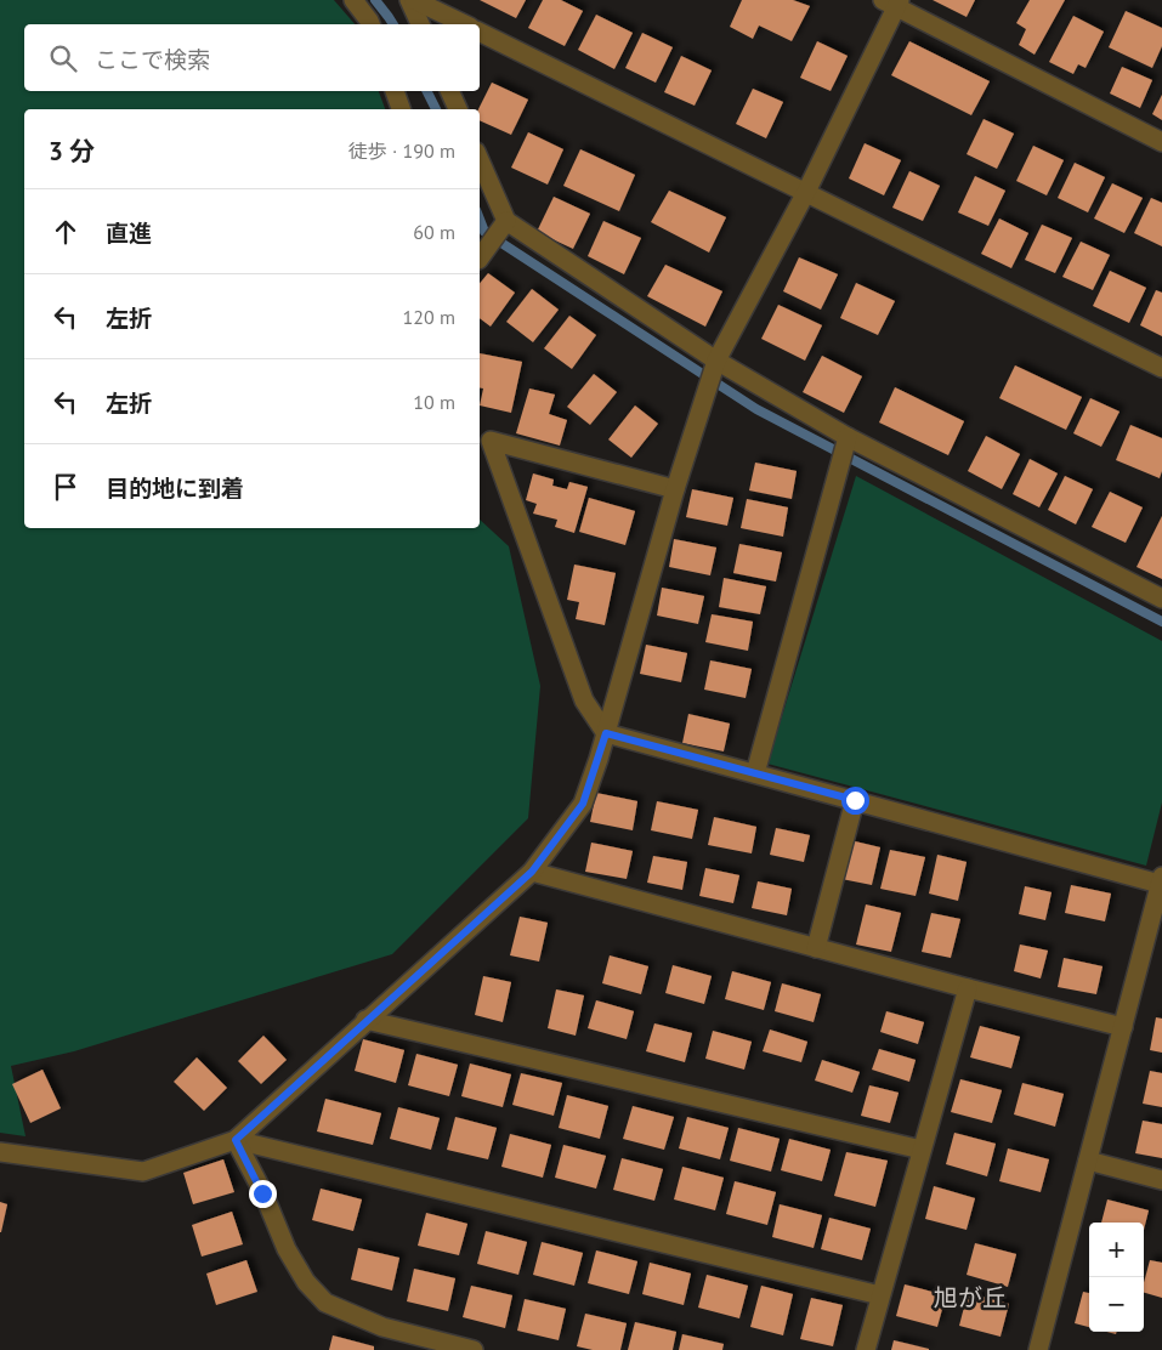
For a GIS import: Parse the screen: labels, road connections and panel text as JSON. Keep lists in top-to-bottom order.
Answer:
{
  "districts": ["旭が丘"],
  "page": {
    "search": "ここで検索",
    "heading": ["3 分", "徒歩 · 190 m"],
    "list": [
      ["直進", "60 m"],
      ["左折", "120 m"],
      ["左折", "10 m"],
      "目的地に到着"
    ],
    "map_buttons": ["+", "−"]
  }
}
